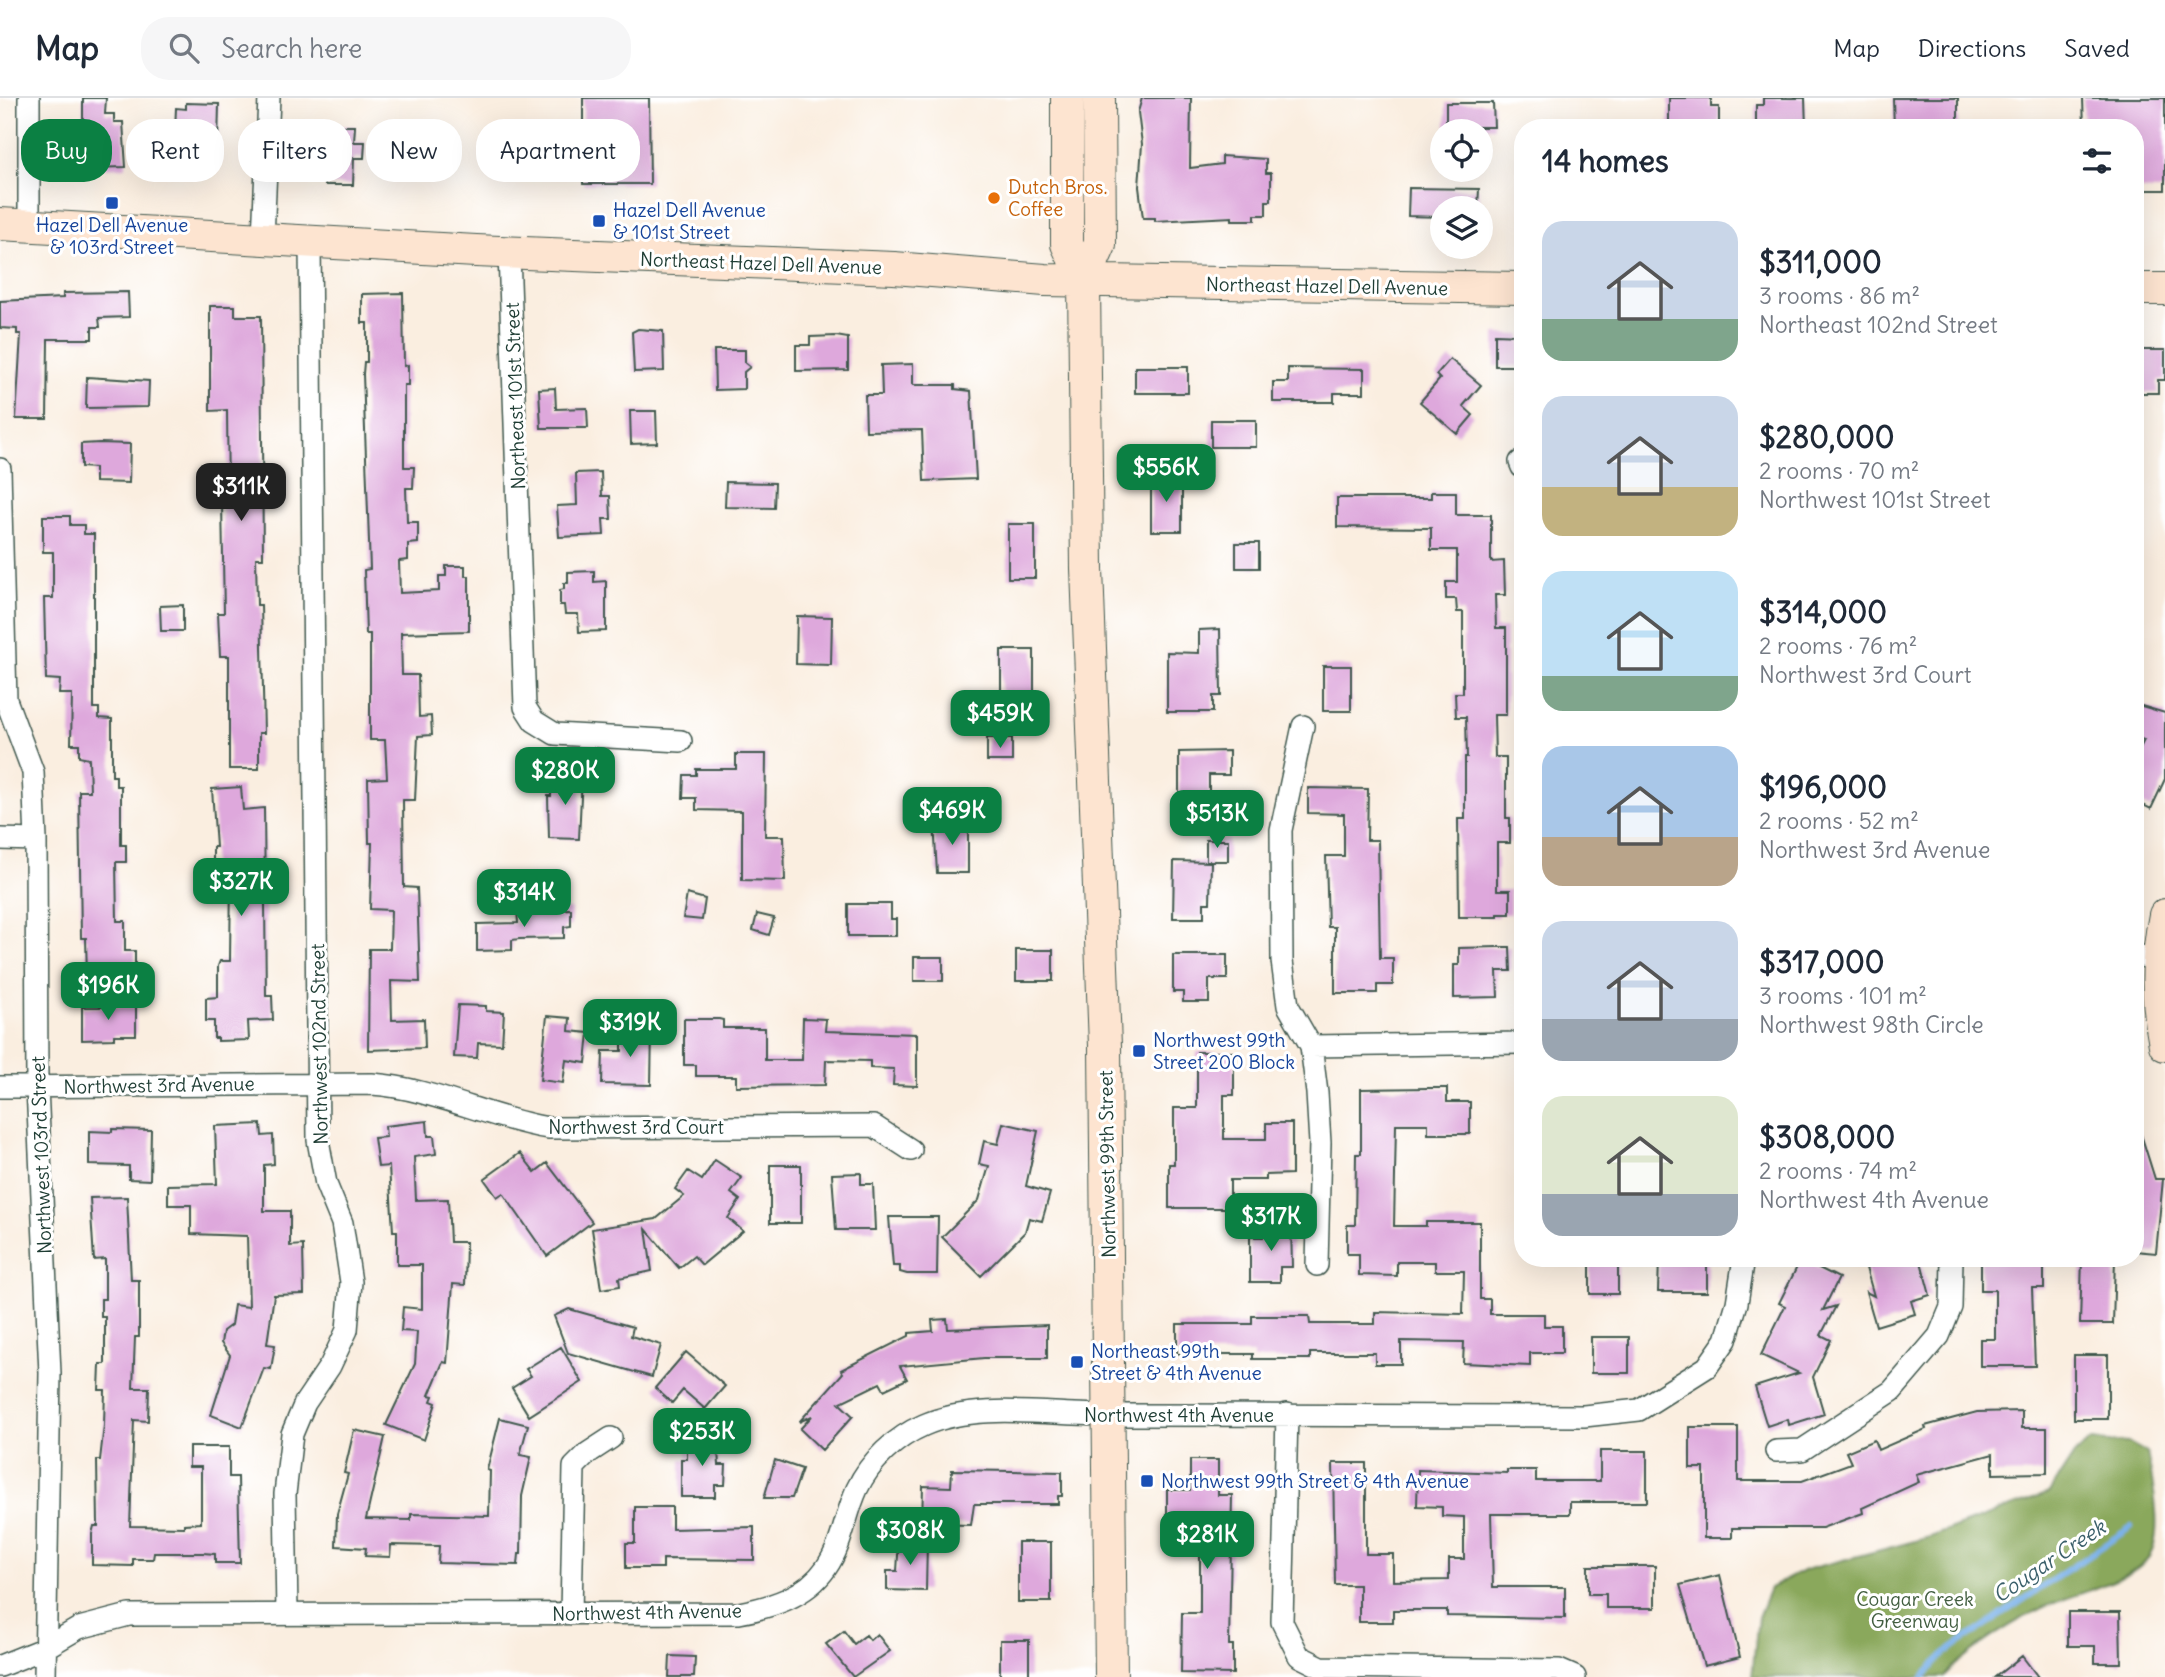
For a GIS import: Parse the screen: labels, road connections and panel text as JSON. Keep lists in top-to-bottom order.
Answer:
{
  "streets": {
    "main road": ["Northeast Hazel Dell Avenue", "Northwest 99th Street"],
    "street": [
      "Northeast 101st Street",
      "Northwest 102nd Street",
      "Northwest 3rd Avenue",
      "Northwest 3rd Court",
      "Northwest 103rd Street",
      "Northwest 4th Avenue"
    ]
  },
  "crossings": [
    ["Northeast Hazel Dell Avenue", "Northeast 101st Street"],
    ["Northeast Hazel Dell Avenue", "Northwest 102nd Street"],
    ["Northeast Hazel Dell Avenue", "Northwest 99th Street"],
    ["Northwest 102nd Street", "Northwest 3rd Avenue"],
    ["Northwest 102nd Street", "Northwest 3rd Court"],
    ["Northwest 102nd Street", "Northwest 4th Avenue"],
    ["Northwest 3rd Avenue", "Northwest 3rd Court"],
    ["Northwest 3rd Avenue", "Northwest 103rd Street"],
    ["Northwest 103rd Street", "Northwest 4th Avenue"],
    ["Northwest 99th Street", "Northwest 4th Avenue"]
  ],
  "water": ["Cougar Creek"],
  "parks": ["Cougar Creek Greenway"],
  "places": {
    "other": ["Dutch Bros. Coffee"],
    "transit": [
      "Hazel Dell Avenue & 103rd Street",
      "Hazel Dell Avenue & 101st Street",
      "Northwest 99th Street 200 Block",
      "Northeast 99th Street & 4th Avenue",
      "Northwest 99th Street & 4th Avenue"
    ]
  },
  "page": {
    "header": "Map",
    "search": "Search here",
    "nav": ["Map", "Directions", "Saved"],
    "chip": [
      "Buy",
      "Rent",
      "Filters",
      "New",
      "Apartment"
    ],
    "heading": "14 homes",
    "list": [
      {
        "name": "$311,000",
        "note": "3 rooms · 86 m² · Northeast 102nd Street"
      },
      {
        "name": "$280,000",
        "note": "2 rooms · 70 m² · Northwest 101st Street"
      },
      {
        "name": "$314,000",
        "note": "2 rooms · 76 m² · Northwest 3rd Court"
      },
      {
        "name": "$196,000",
        "note": "2 rooms · 52 m² · Northwest 3rd Avenue"
      },
      {
        "name": "$317,000",
        "note": "3 rooms · 101 m² · Northwest 98th Circle"
      },
      {
        "name": "$308,000",
        "note": "2 rooms · 74 m² · Northwest 4th Avenue"
      }
    ],
    "price": [
      "$556K",
      "$311K",
      "$459K",
      "$280K",
      "$469K",
      "$513K",
      "$327K",
      "$314K",
      "$196K",
      "$319K",
      "$317K",
      "$253K",
      "$308K",
      "$281K"
    ]
  }
}
